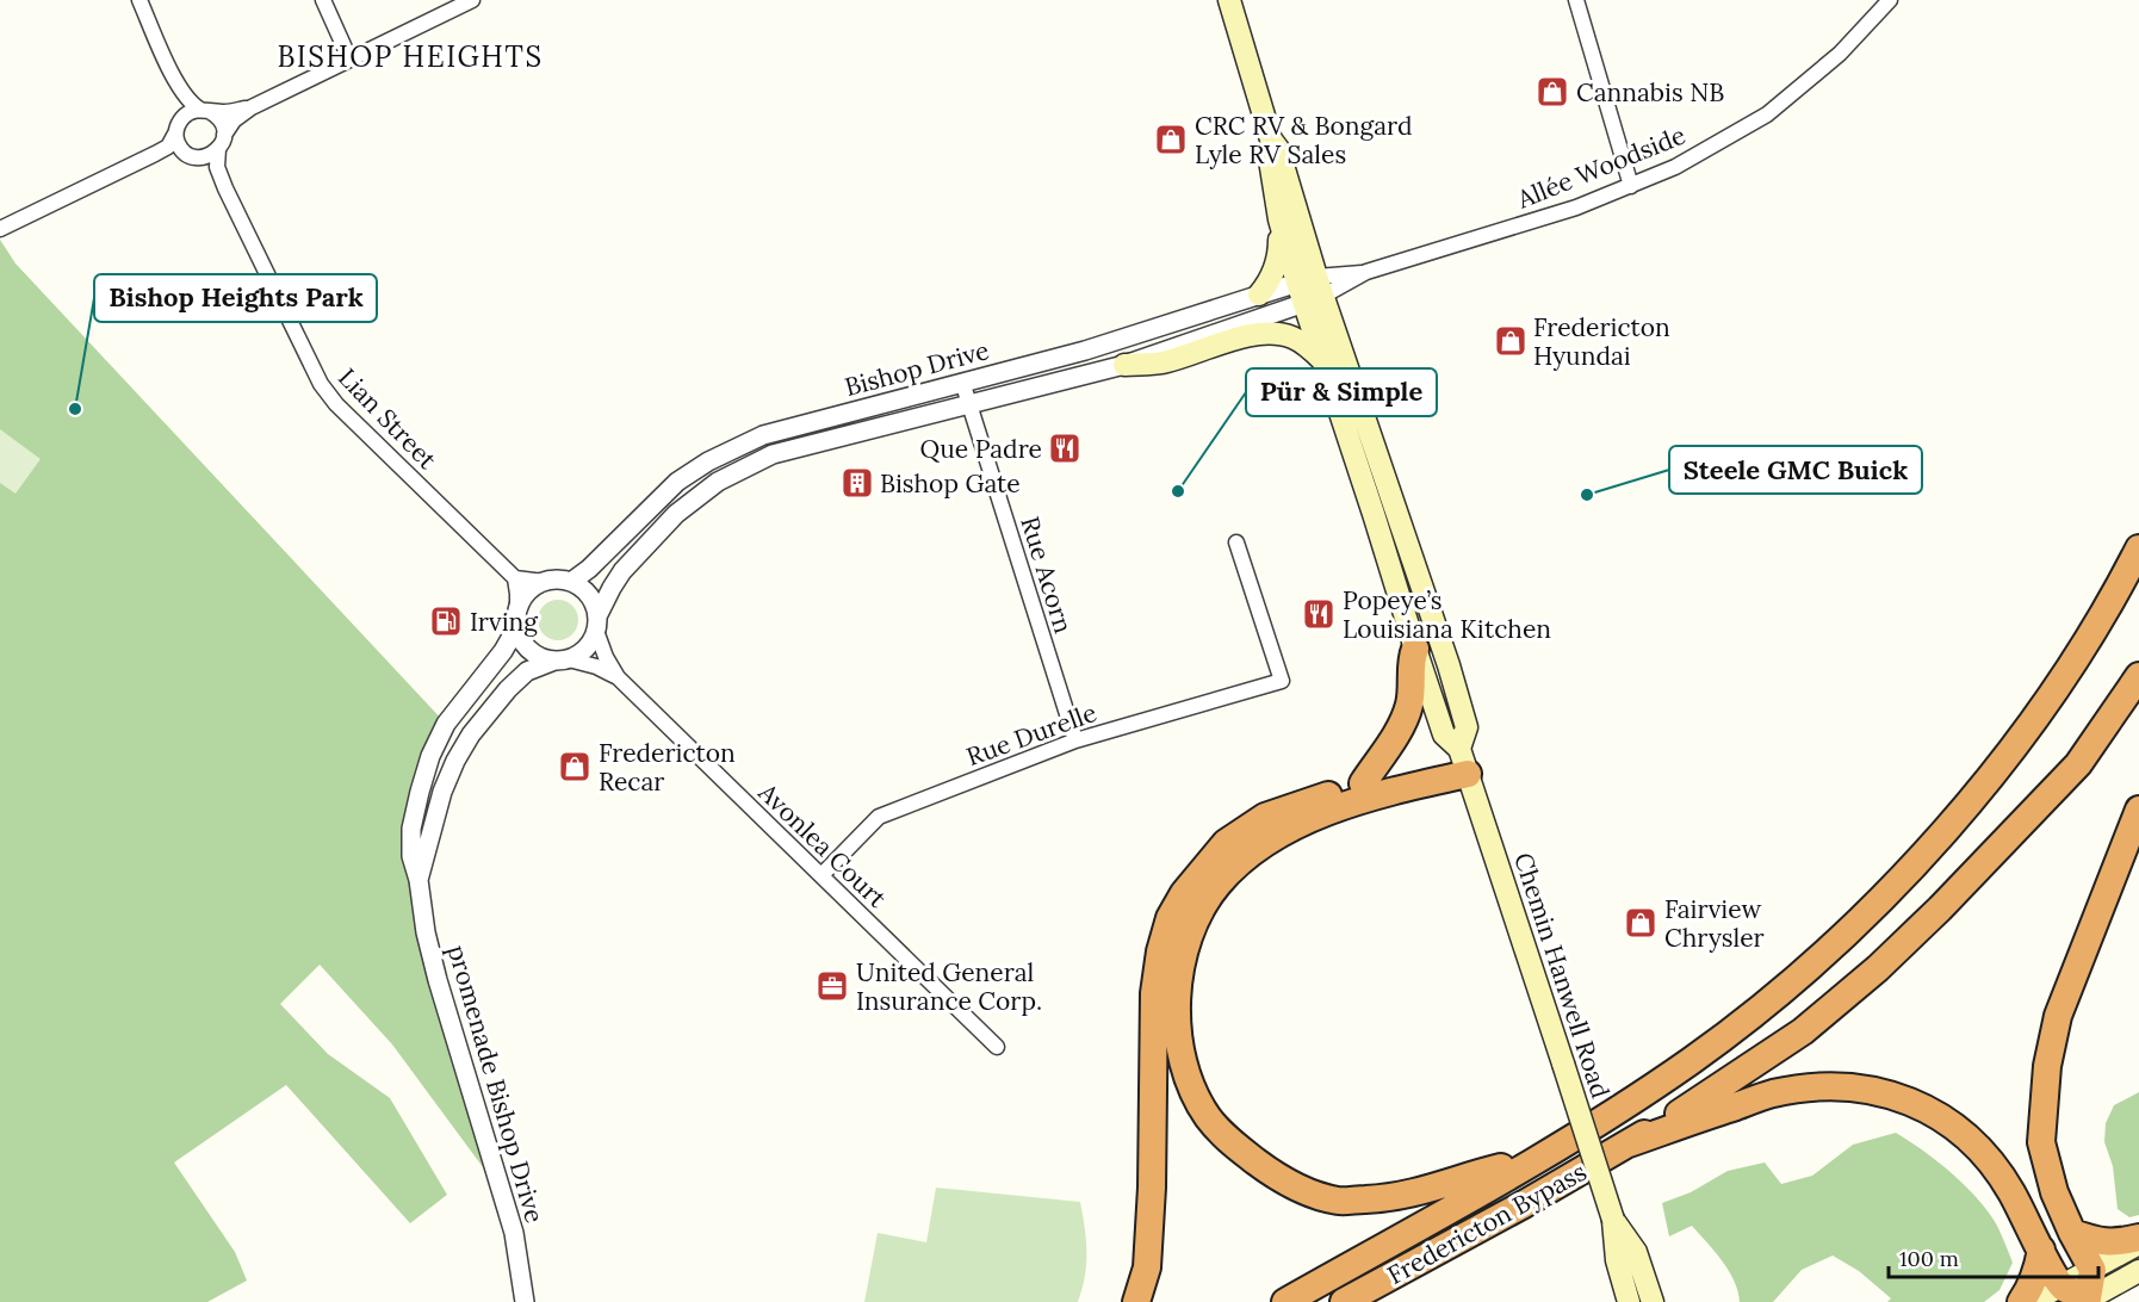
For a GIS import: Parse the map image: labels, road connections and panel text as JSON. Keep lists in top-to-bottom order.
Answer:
{
  "streets": {
    "highway": ["Fredericton Bypass"],
    "main road": ["Chemin Hanwell Road"],
    "street": [
      "Allée Woodside",
      "Bishop Drive",
      "Lian Street",
      "Rue Acorn",
      "Rue Durelle",
      "Avonlea Court",
      "promenade Bishop Drive"
    ]
  },
  "crossings": [
    ["Allée Woodside", "Bishop Drive"],
    ["Allée Woodside", "Chemin Hanwell Road"],
    ["Bishop Drive", "Rue Acorn"],
    ["Bishop Drive", "Avonlea Court"],
    ["Bishop Drive", "Chemin Hanwell Road"],
    ["Rue Acorn", "Rue Durelle"],
    ["Rue Durelle", "Avonlea Court"]
  ],
  "districts": ["BISHOP HEIGHTS"],
  "places": {
    "shop": [
      "Cannabis NB",
      "CRC RV & Bongard Lyle RV Sales",
      "Fredericton Hyundai",
      "Fredericton Recar",
      "Fairview Chrysler"
    ],
    "other": ["Bishop Heights Park", "Pür & Simple", "Steele GMC Buick"],
    "restaurant": ["Que Padre", "Popeye’s Louisiana Kitchen"],
    "building": ["Bishop Gate"],
    "fuel station": ["Irving"],
    "office": ["United General Insurance Corp."]
  },
  "scale_bar": "100 m"
}
